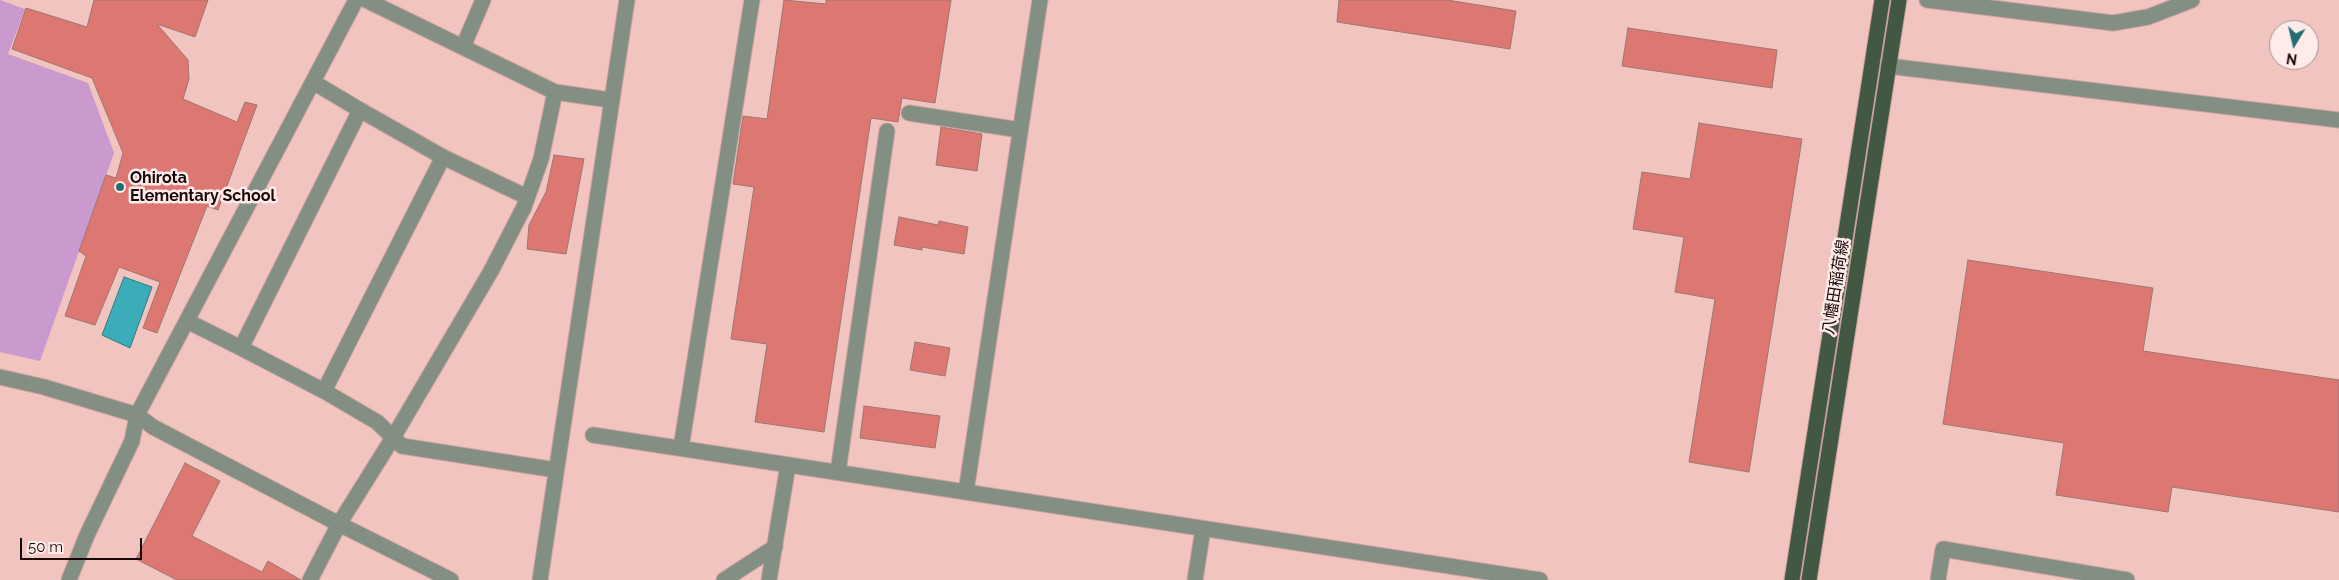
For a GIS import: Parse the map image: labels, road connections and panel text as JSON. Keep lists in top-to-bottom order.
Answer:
{
  "streets": {
    "main road": ["八幡田稲荷線"]
  },
  "places": ["Ohirota Elementary School"],
  "scale_bar": "50 m",
  "north": "bottom"
}
